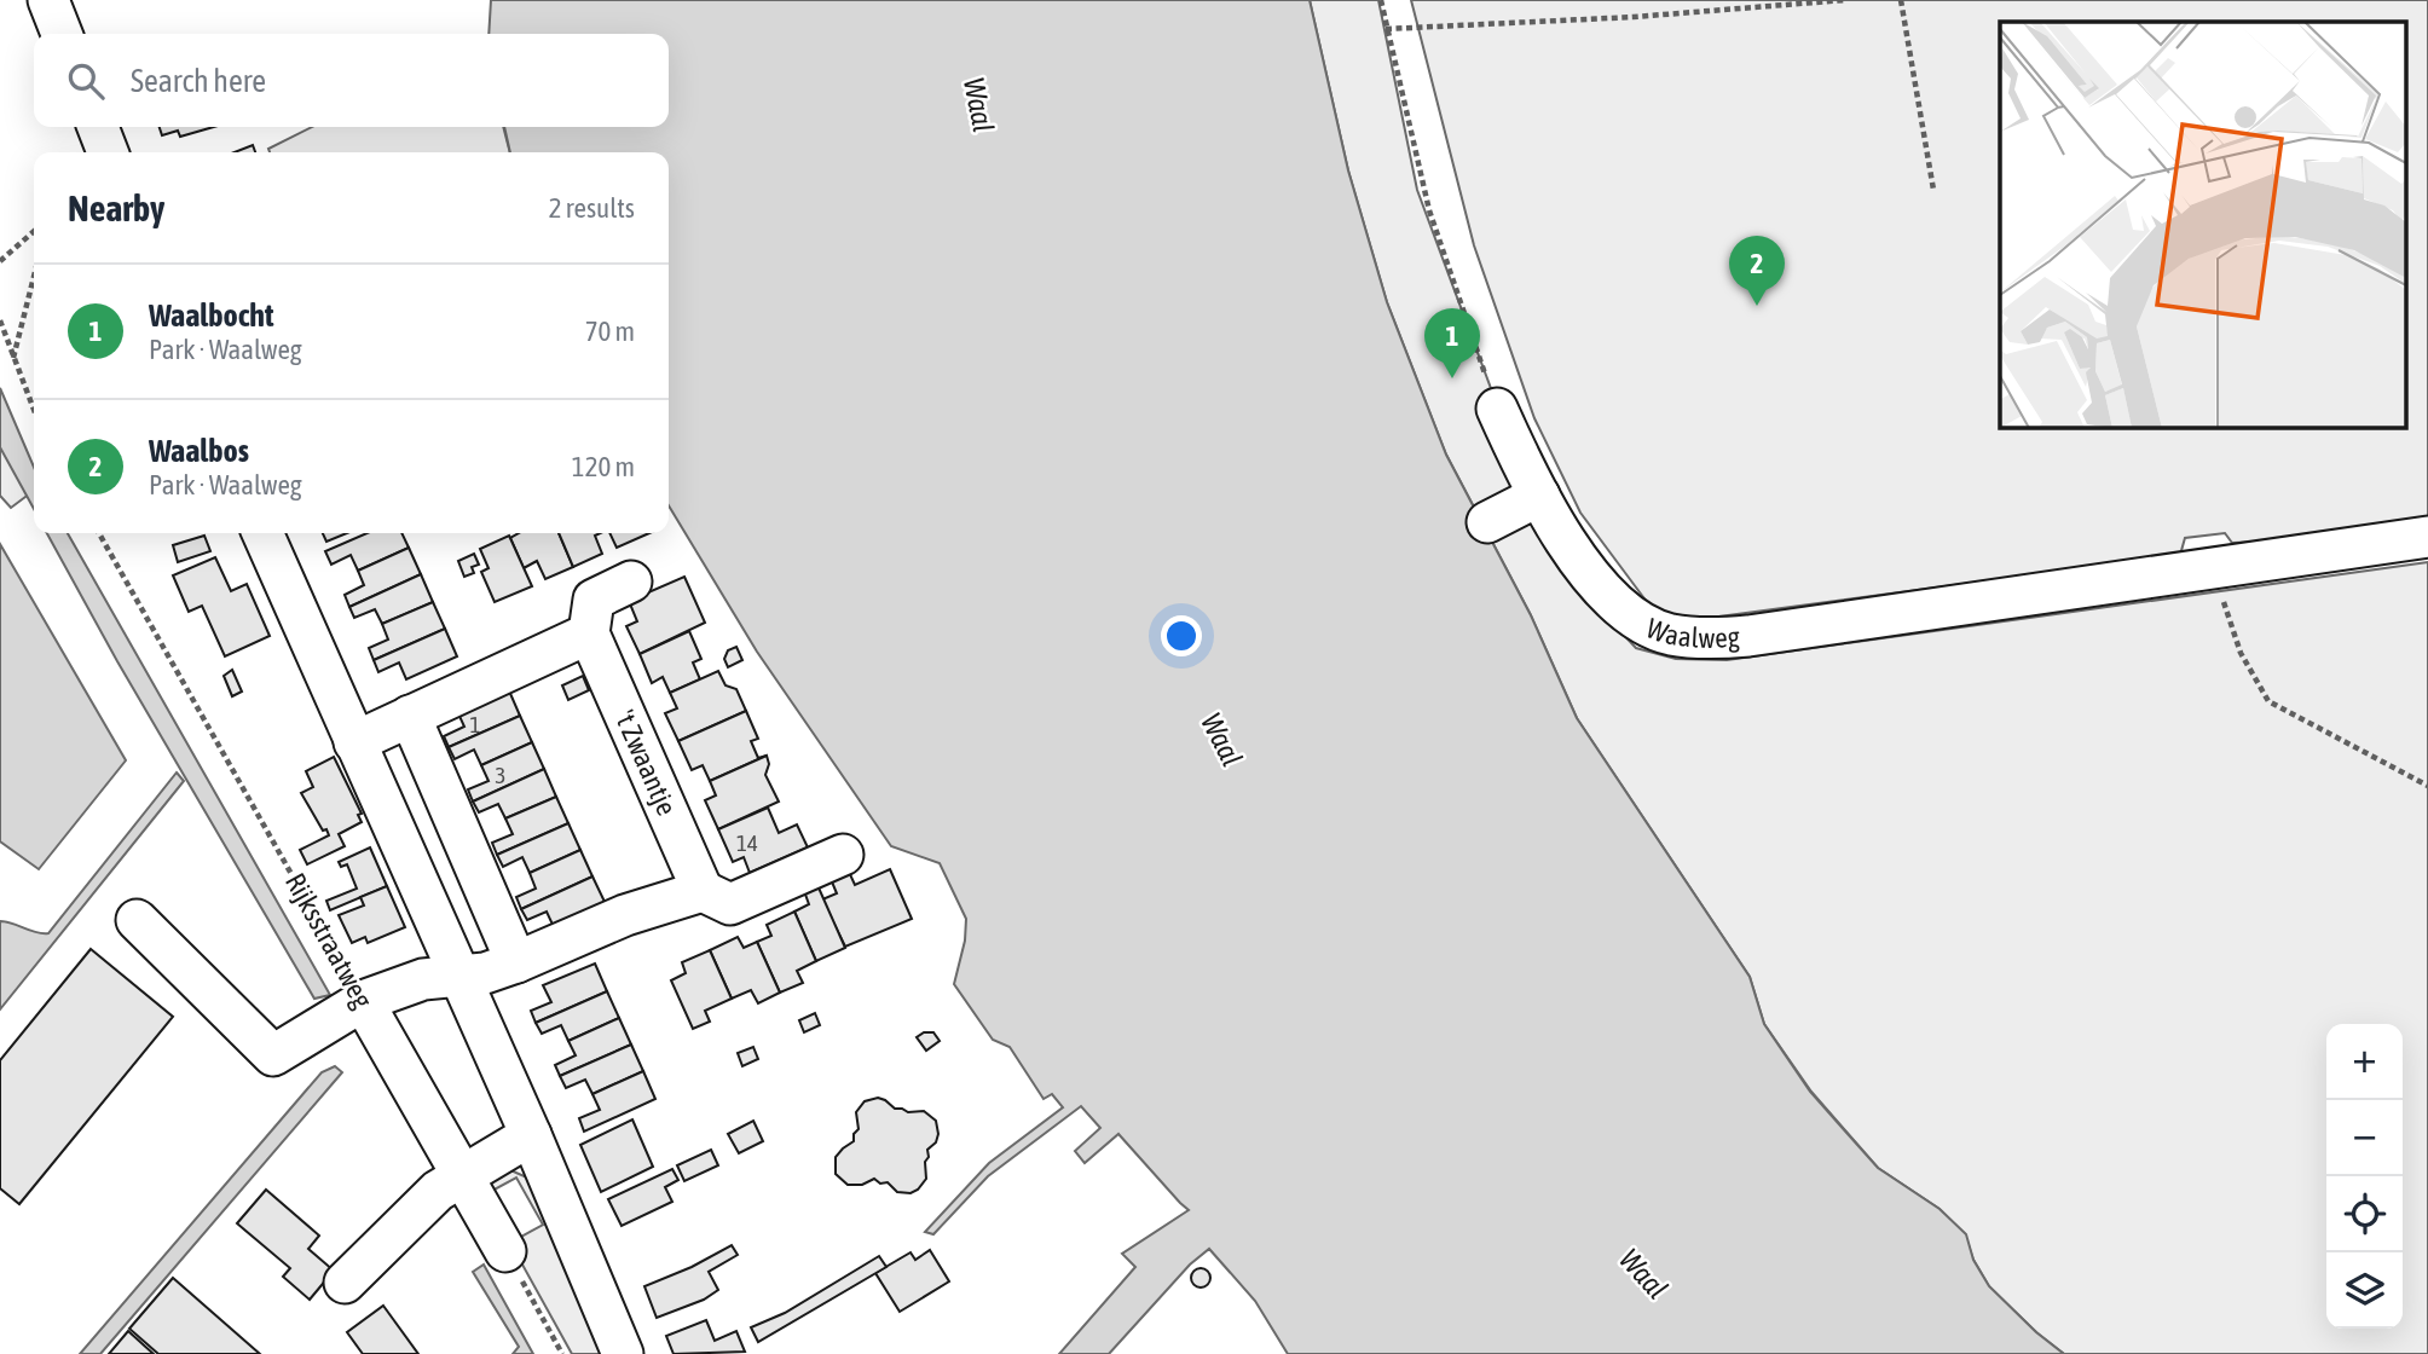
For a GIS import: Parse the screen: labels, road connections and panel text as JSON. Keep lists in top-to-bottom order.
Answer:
{
  "streets": {
    "street": ["Waalweg", "'t Zwaantje", "Rijksstraatweg"]
  },
  "water": ["Waal"],
  "house_numbers": ["1", "3", "14"],
  "page": {
    "search": "Search here",
    "heading": ["Nearby", "2 results"],
    "pins": ["2", "1"],
    "list": [
      {
        "mark": "1",
        "name": "Waalbocht",
        "note": "Park · Waalweg",
        "value": "70 m"
      },
      {
        "mark": "2",
        "name": "Waalbos",
        "note": "Park · Waalweg",
        "value": "120 m"
      }
    ],
    "map_buttons": ["+", "−"]
  }
}
